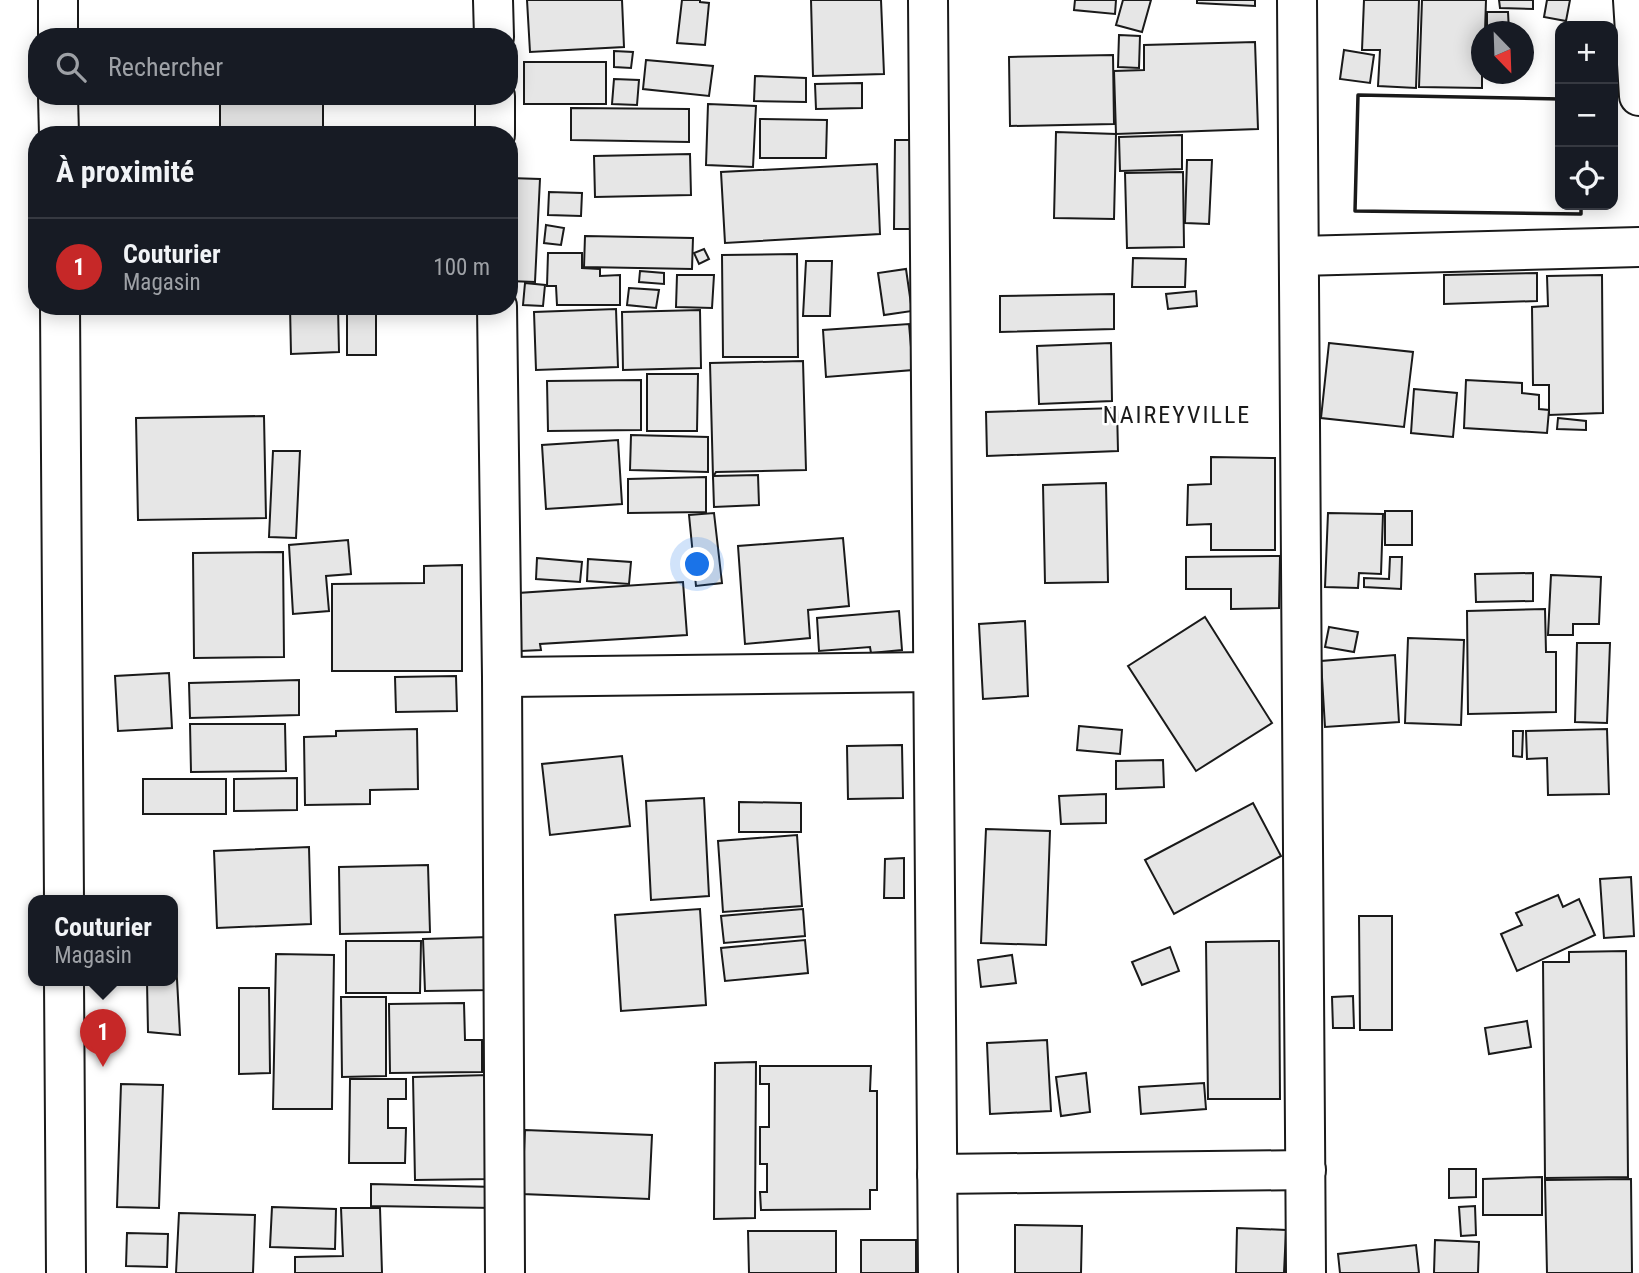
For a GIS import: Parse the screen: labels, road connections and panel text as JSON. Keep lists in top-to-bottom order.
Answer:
{
  "districts": ["NAIREYVILLE"],
  "north": "bottom right",
  "page": {
    "map_buttons": ["+", "−"],
    "search": "Rechercher",
    "heading": "À proximité",
    "list": [
      {
        "mark": "1",
        "name": "Couturier",
        "note": "Magasin",
        "value": "100 m"
      }
    ],
    "popup": ["Couturier", "Magasin"],
    "pins": "1"
  }
}
